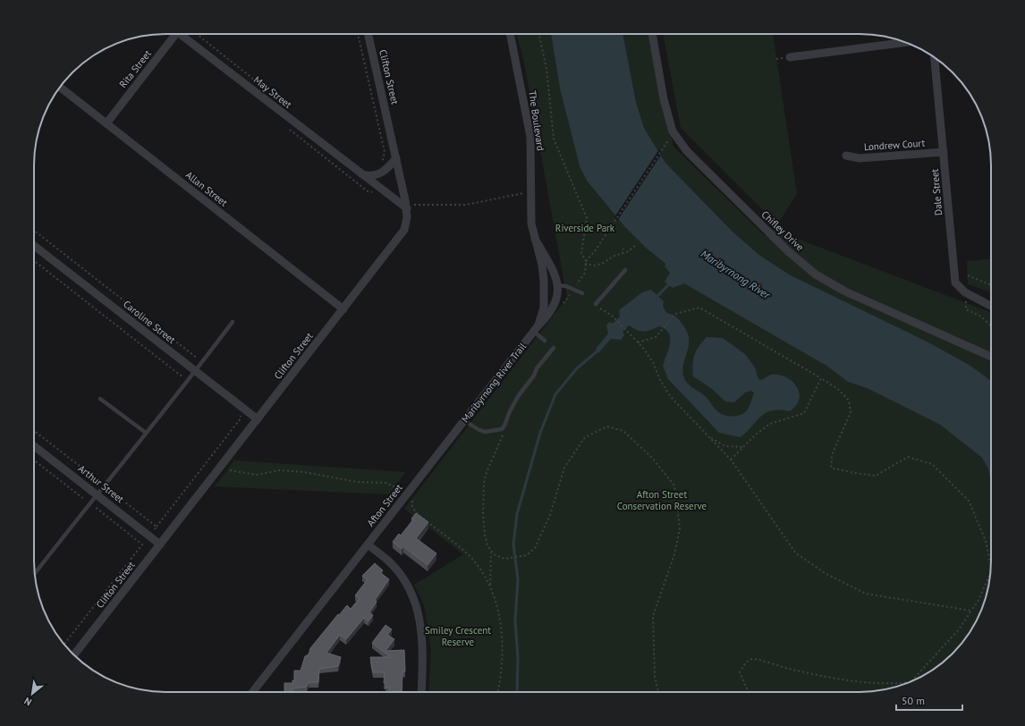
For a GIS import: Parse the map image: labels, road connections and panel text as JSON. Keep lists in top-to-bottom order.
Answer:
{
  "streets": {
    "street": [
      "Rita Street",
      "Clifton Street",
      "May Street",
      "The Boulevard",
      "Londrew Court",
      "Allan Street",
      "Dale Street",
      "Chifley Drive",
      "Caroline Street",
      "Arthur Street",
      "Afton Street"
    ]
  },
  "crossings": [
    ["Rita Street", "Allan Street"],
    ["Clifton Street", "May Street"],
    ["Clifton Street", "Allan Street"],
    ["Clifton Street", "Caroline Street"],
    ["Clifton Street", "Arthur Street"],
    ["The Boulevard", "Afton Street"],
    ["Londrew Court", "Dale Street"]
  ],
  "water": ["Maribyrnong River"],
  "parks": ["Riverside Park", "Afton Street Conservation Reserve", "Smiley Crescent Reserve"],
  "scale_bar": "50 m",
  "north": "bottom left"
}
